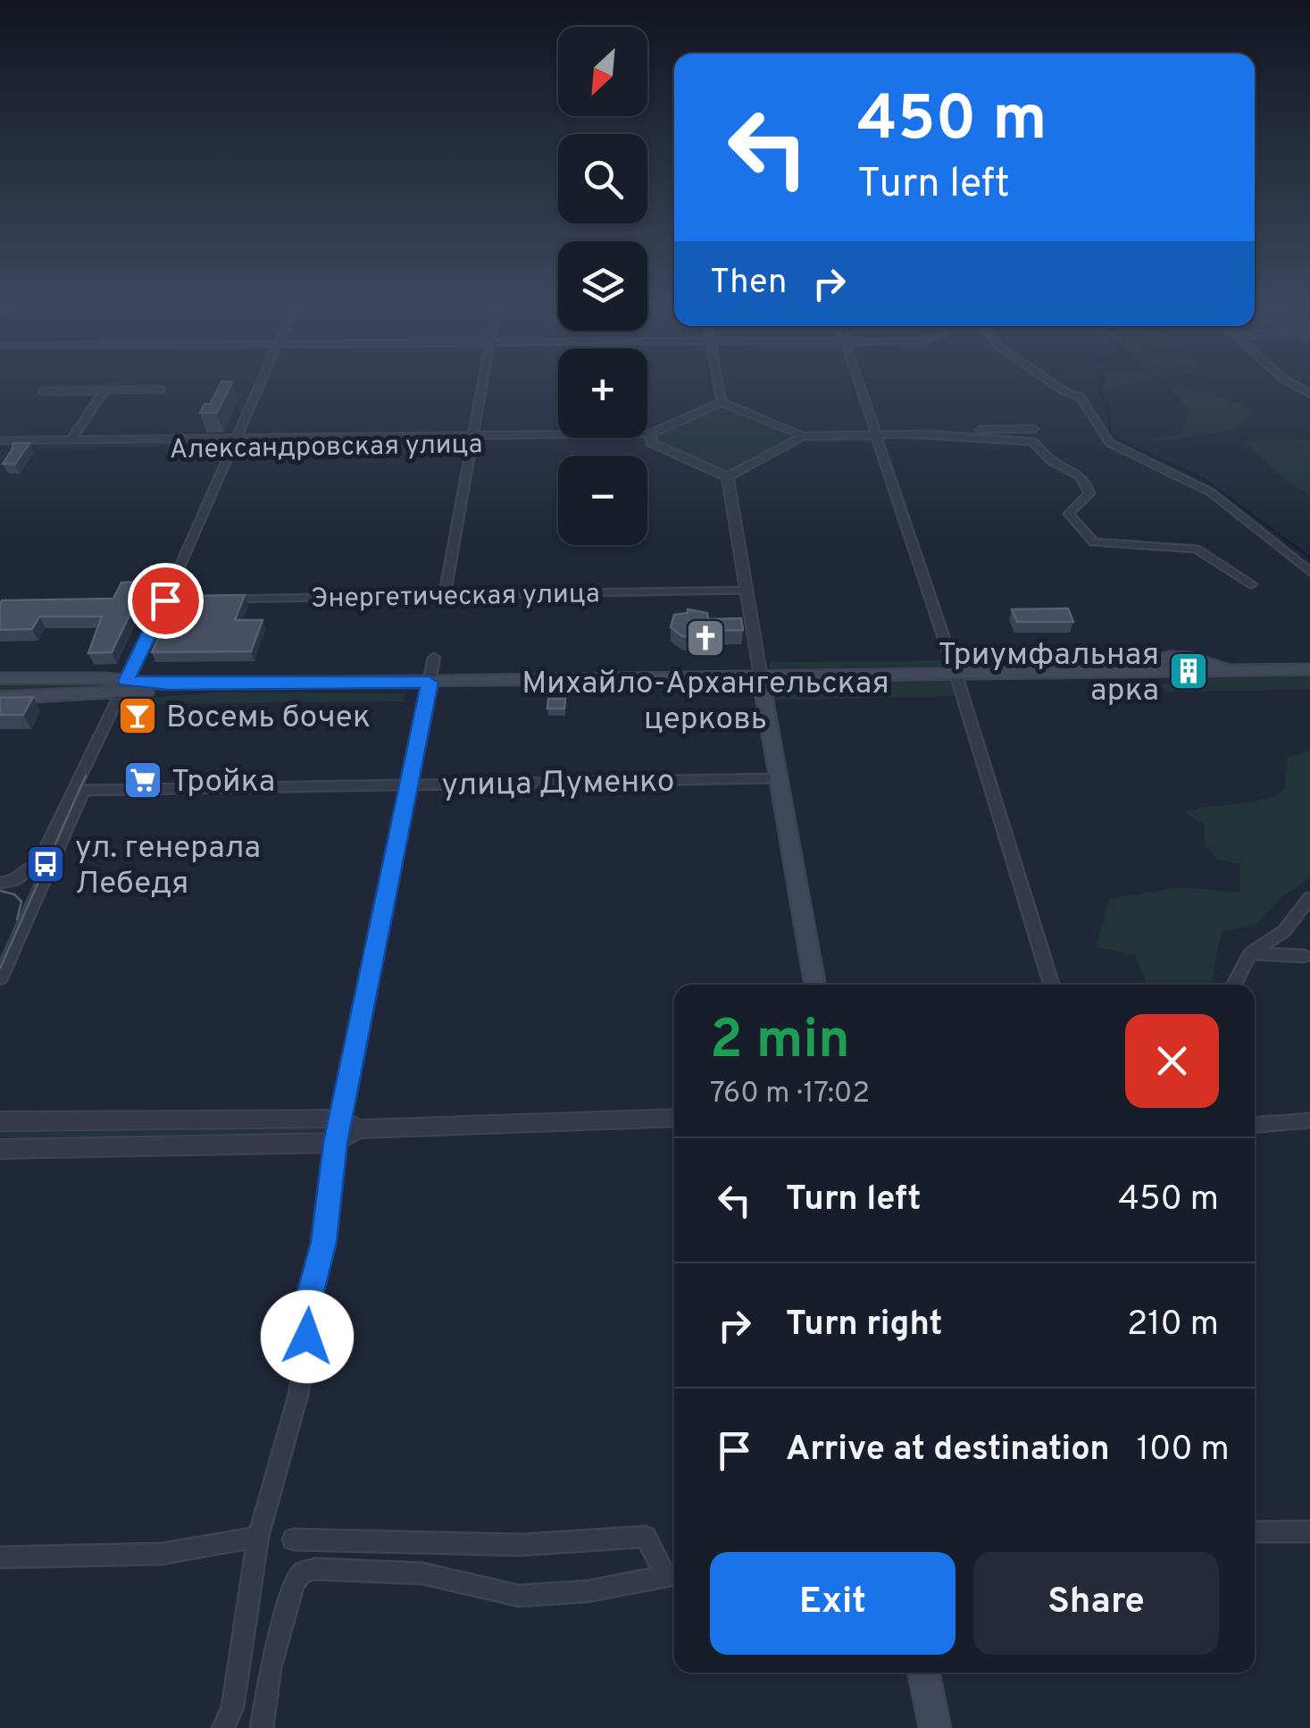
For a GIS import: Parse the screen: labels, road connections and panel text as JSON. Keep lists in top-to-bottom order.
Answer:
{
  "streets": {
    "street": ["Александровская улица", "Энергетическая улица", "улица Думенко"]
  },
  "places": {
    "church": ["Михайло-Архангельская церковь"],
    "building": ["Триумфальная арка"],
    "bar": ["Восемь бочек"],
    "supermarket": ["Тройка"],
    "bus stop": ["ул. генерала Лебедя"]
  },
  "north": "bottom left",
  "page": {
    "map_buttons": ["+", "−"],
    "turn": ["450 m", "Turn left"],
    "then": "Then",
    "heading": ["2 min", "760 m · 17:02"],
    "list": [
      {
        "name": "Turn left",
        "value": "450 m"
      },
      {
        "name": "Turn right",
        "value": "210 m"
      },
      {
        "name": "Arrive at destination",
        "value": "100 m"
      }
    ],
    "buttons": ["Exit", "Share"]
  }
}
